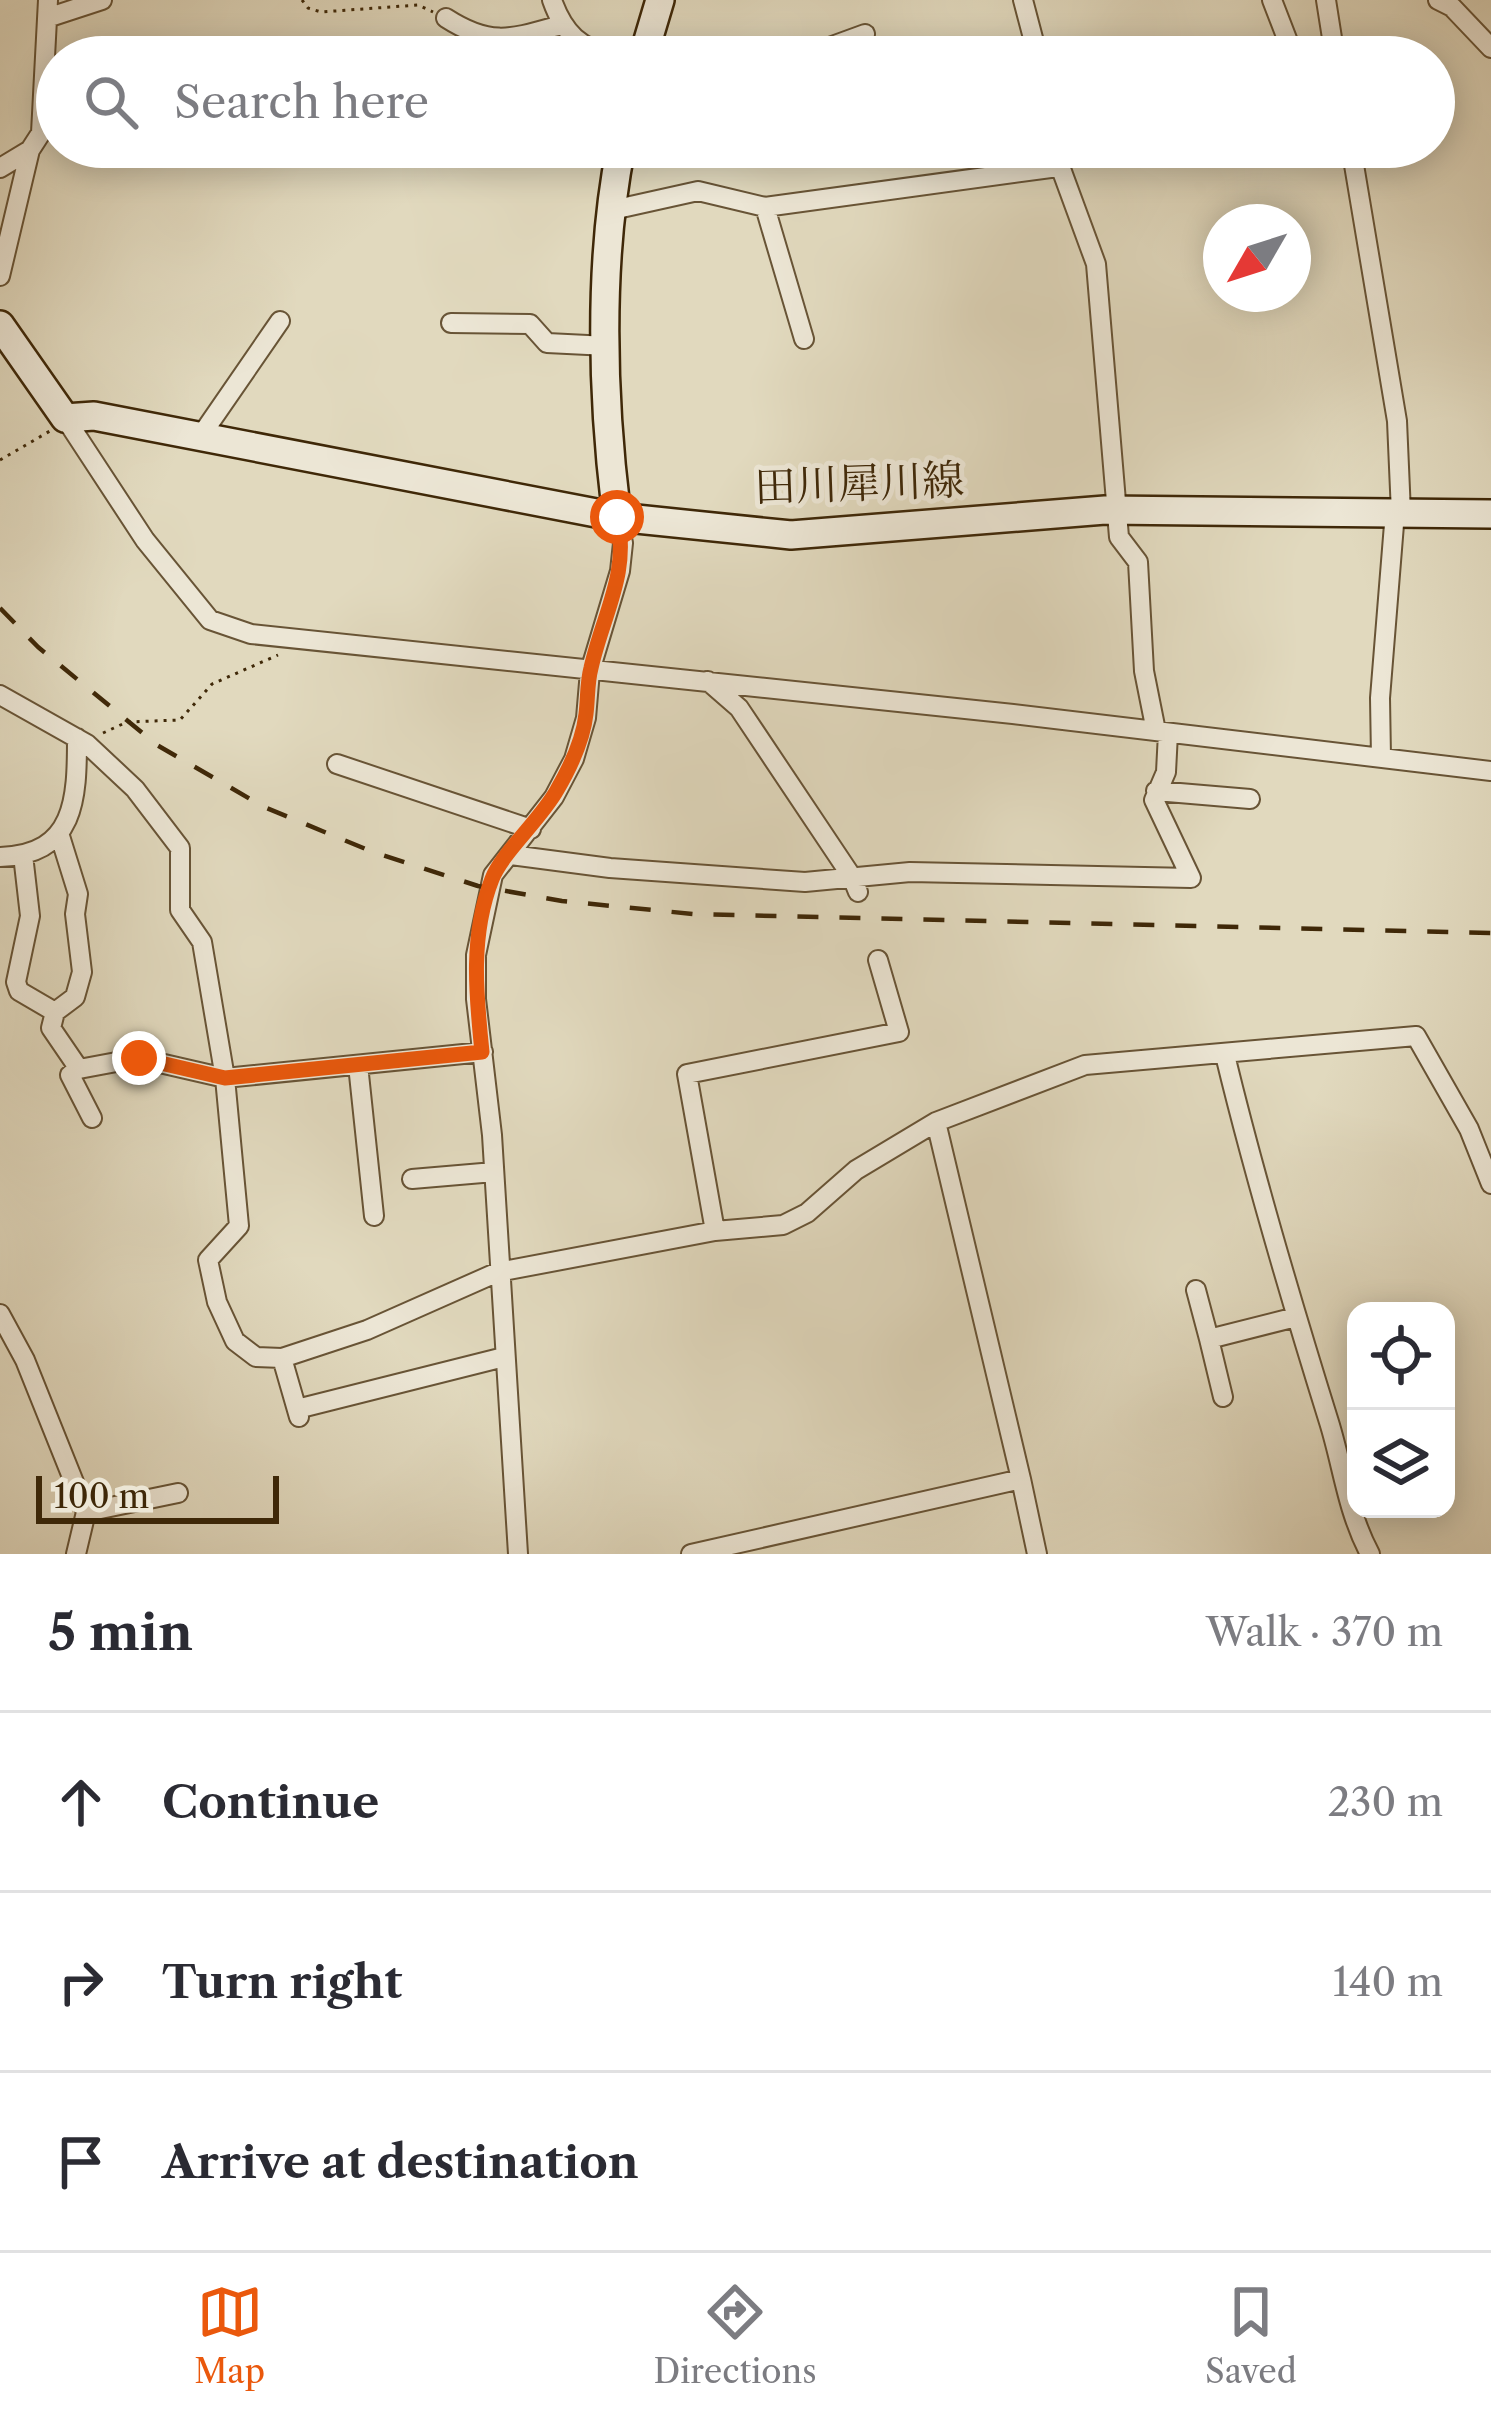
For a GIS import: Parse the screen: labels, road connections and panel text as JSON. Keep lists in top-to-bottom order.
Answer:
{
  "streets": {
    "main road": ["田川犀川線"]
  },
  "scale_bar": "100 m",
  "north": "bottom left",
  "page": {
    "search": "Search here",
    "scale": "100 m",
    "heading": ["5 min", "Walk · 370 m"],
    "list": [
      ["Continue", "230 m"],
      ["Turn right", "140 m"],
      "Arrive at destination"
    ],
    "nav": ["Map", "Directions", "Saved"]
  }
}
